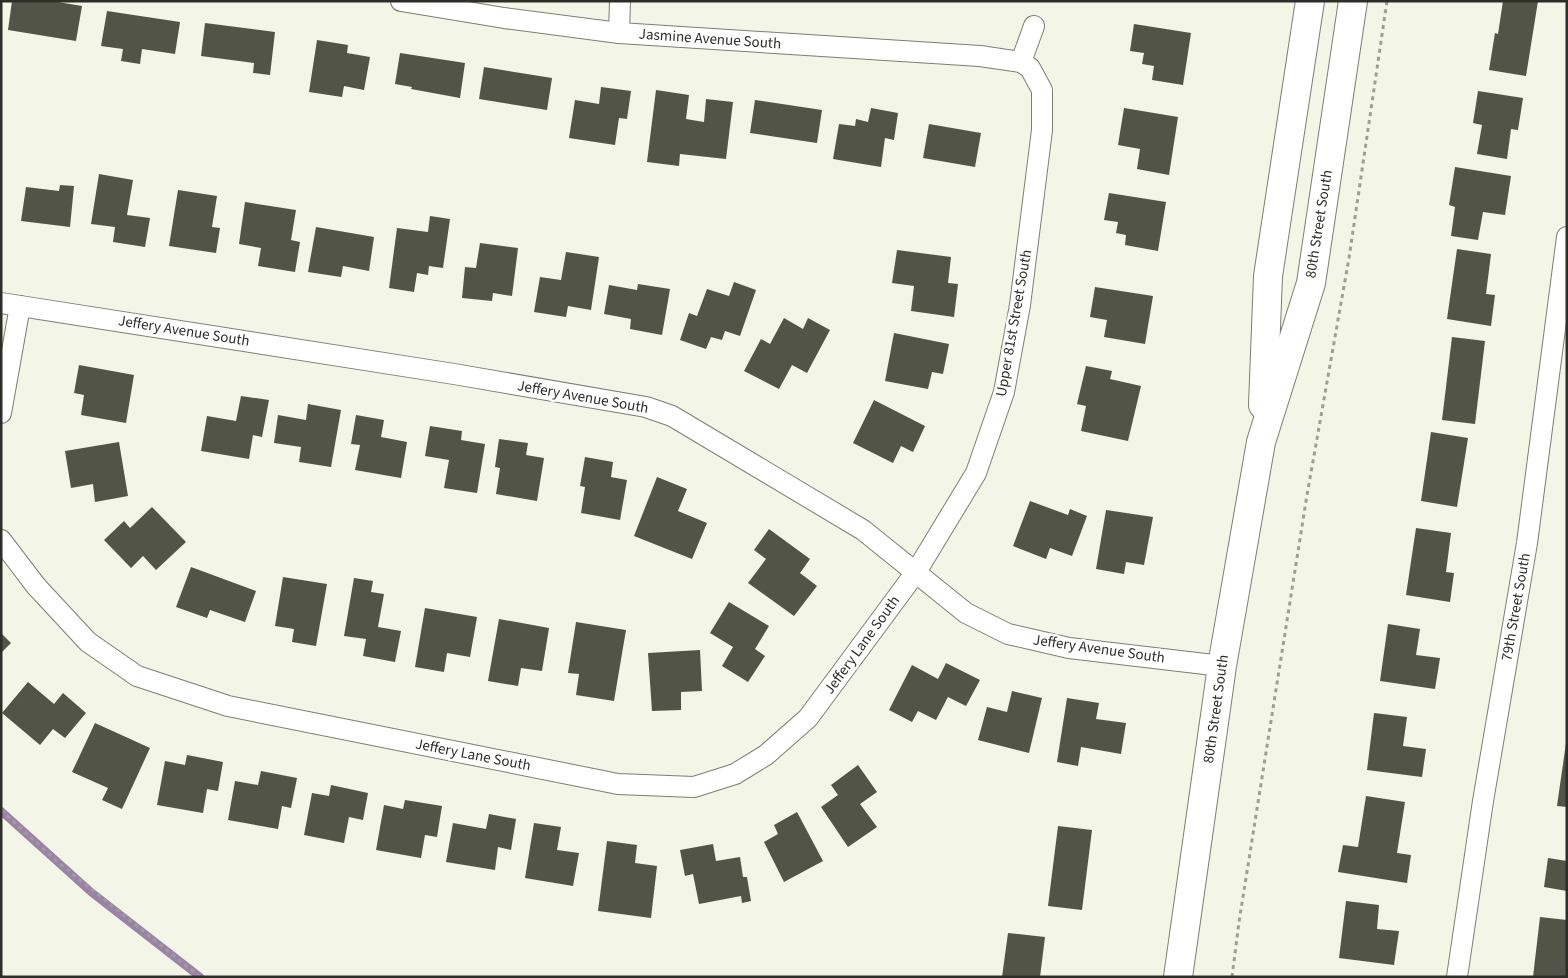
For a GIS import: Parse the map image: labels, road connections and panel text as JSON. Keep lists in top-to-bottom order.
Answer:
{
  "streets": {
    "main road": ["80th Street South"],
    "street": [
      "Jasmine Avenue South",
      "Upper 81st Street South",
      "Jeffery Avenue South",
      "79th Street South",
      "Jeffery Lane South"
    ]
  },
  "crossings": [
    ["Jasmine Avenue South", "Upper 81st Street South"],
    ["80th Street South", "Jeffery Avenue South"],
    ["Upper 81st Street South", "Jeffery Avenue South"],
    ["Upper 81st Street South", "Jeffery Lane South"],
    ["Jeffery Avenue South", "Jeffery Lane South"]
  ]
}
